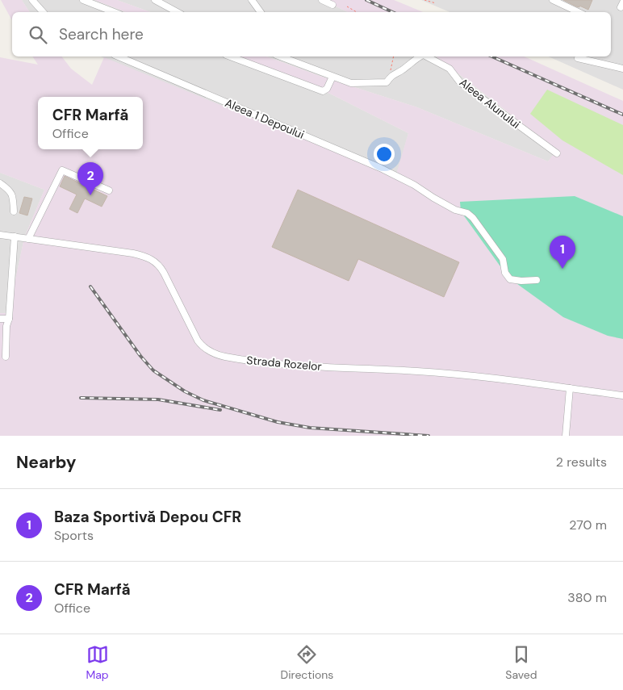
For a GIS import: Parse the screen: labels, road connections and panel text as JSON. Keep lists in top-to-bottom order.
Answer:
{
  "streets": {
    "street": ["Aleea Alunului", "Aleea 1 Depoului", "Strada Rozelor"]
  },
  "page": {
    "search": "Search here",
    "popup": ["CFR Marfă", "Office"],
    "pins": ["2", "1"],
    "heading": ["Nearby", "2 results"],
    "list": [
      {
        "mark": "1",
        "name": "Baza Sportivă Depou CFR",
        "note": "Sports",
        "value": "270 m"
      },
      {
        "mark": "2",
        "name": "CFR Marfă",
        "note": "Office",
        "value": "380 m"
      }
    ],
    "nav": ["Map", "Directions", "Saved"]
  }
}
